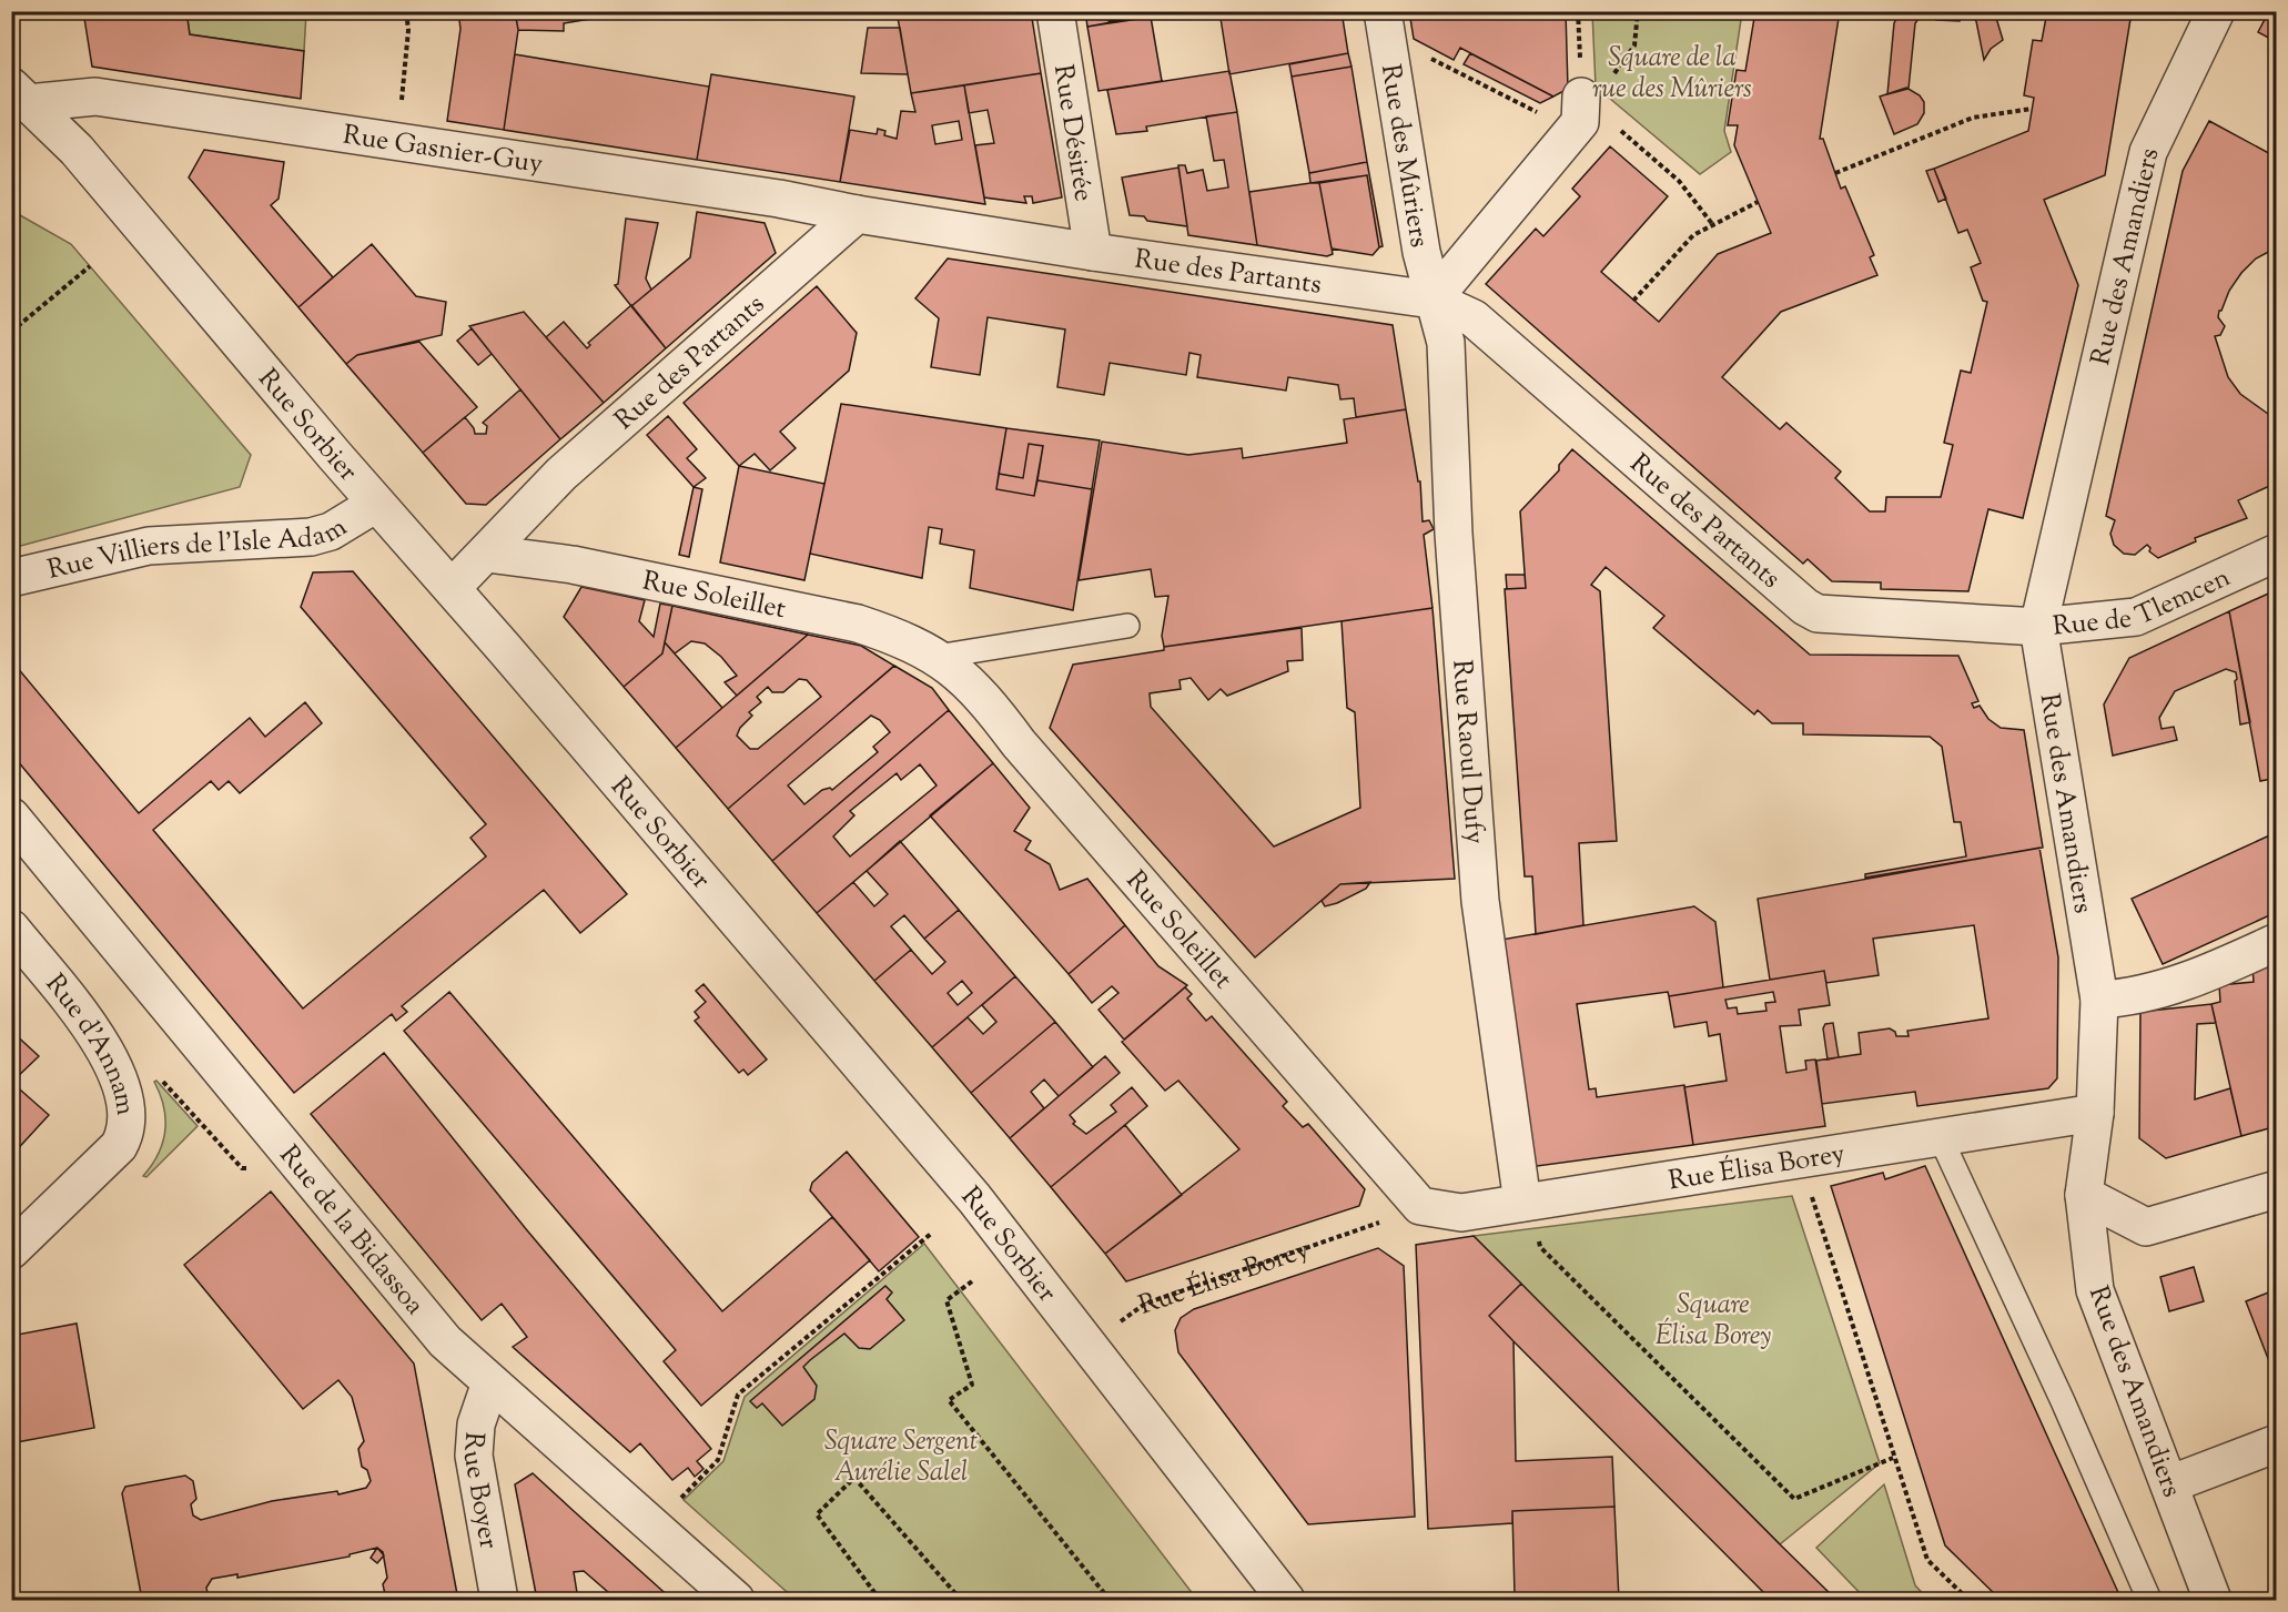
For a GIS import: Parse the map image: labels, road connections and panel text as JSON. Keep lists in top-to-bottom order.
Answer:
{
  "streets": {
    "street": [
      "Rue Désirée",
      "Rue Gasnier-Guy",
      "Rue des Mûriers",
      "Rue des Amandiers",
      "Rue des Partants",
      "Rue Sorbier",
      "Rue Villiers de l'Isle Adam",
      "Rue Soleillet",
      "Rue de Tlemcen",
      "Rue Raoul Dufy",
      "Rue d'Annam",
      "Rue Élisa Borey",
      "Rue de la Bidassoa",
      "Rue Boyer"
    ]
  },
  "crossings": [
    ["Rue Désirée", "Rue des Partants"],
    ["Rue Gasnier-Guy", "Rue des Partants"],
    ["Rue Gasnier-Guy", "Rue Sorbier"],
    ["Rue des Mûriers", "Rue des Partants"],
    ["Rue des Mûriers", "Rue Raoul Dufy"],
    ["Rue des Amandiers", "Rue des Partants"],
    ["Rue des Amandiers", "Rue de Tlemcen"],
    ["Rue des Amandiers", "Rue Élisa Borey"],
    ["Rue des Partants", "Rue Sorbier"],
    ["Rue des Partants", "Rue Soleillet"],
    ["Rue des Partants", "Rue de Tlemcen"],
    ["Rue des Partants", "Rue Raoul Dufy"],
    ["Rue Sorbier", "Rue Villiers de l'Isle Adam"],
    ["Rue Sorbier", "Rue Élisa Borey"],
    ["Rue Soleillet", "Rue Élisa Borey"],
    ["Rue Raoul Dufy", "Rue Élisa Borey"],
    ["Rue de la Bidassoa", "Rue Boyer"]
  ],
  "parks": ["Square de la rue des Mûriers", "Square Élisa Borey", "Square Sergent Aurélie Salel"]
}
